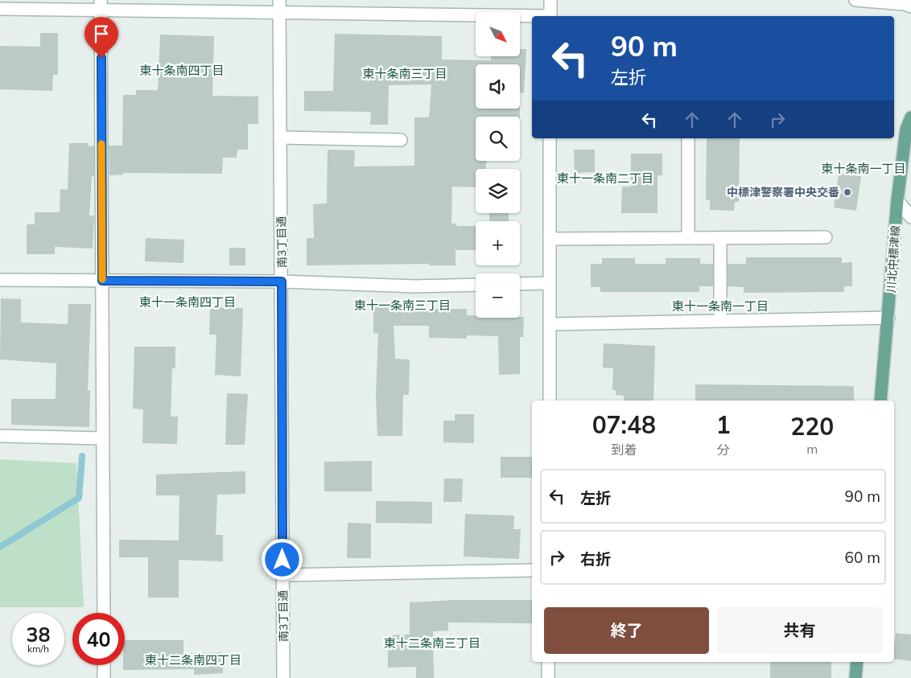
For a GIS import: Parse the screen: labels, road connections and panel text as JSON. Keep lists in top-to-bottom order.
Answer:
{
  "streets": {
    "main road": ["川北中標津線"],
    "street": ["南3丁目通"]
  },
  "districts": [
    "東十条南四丁目",
    "東十条南三丁目",
    "東十条南一丁目",
    "東十一条南二丁目",
    "東十一条南四丁目",
    "東十一条南三丁目",
    "東十一条南一丁目",
    "東十二条南三丁目",
    "東十二条南四丁目"
  ],
  "places": ["中標津警察署中央交番"],
  "north": "bottom right",
  "page": {
    "map_buttons": ["+", "−"],
    "turn": ["90 m", "左折"],
    "eta": [
      "07:48",
      "到着",
      "1",
      "分",
      "220",
      "m"
    ],
    "list": [
      {
        "name": "左折",
        "value": "90 m"
      },
      {
        "name": "右折",
        "value": "60 m"
      }
    ],
    "buttons": ["終了", "共有"],
    "speed": "38 km/h",
    "limit": "40"
  }
}
